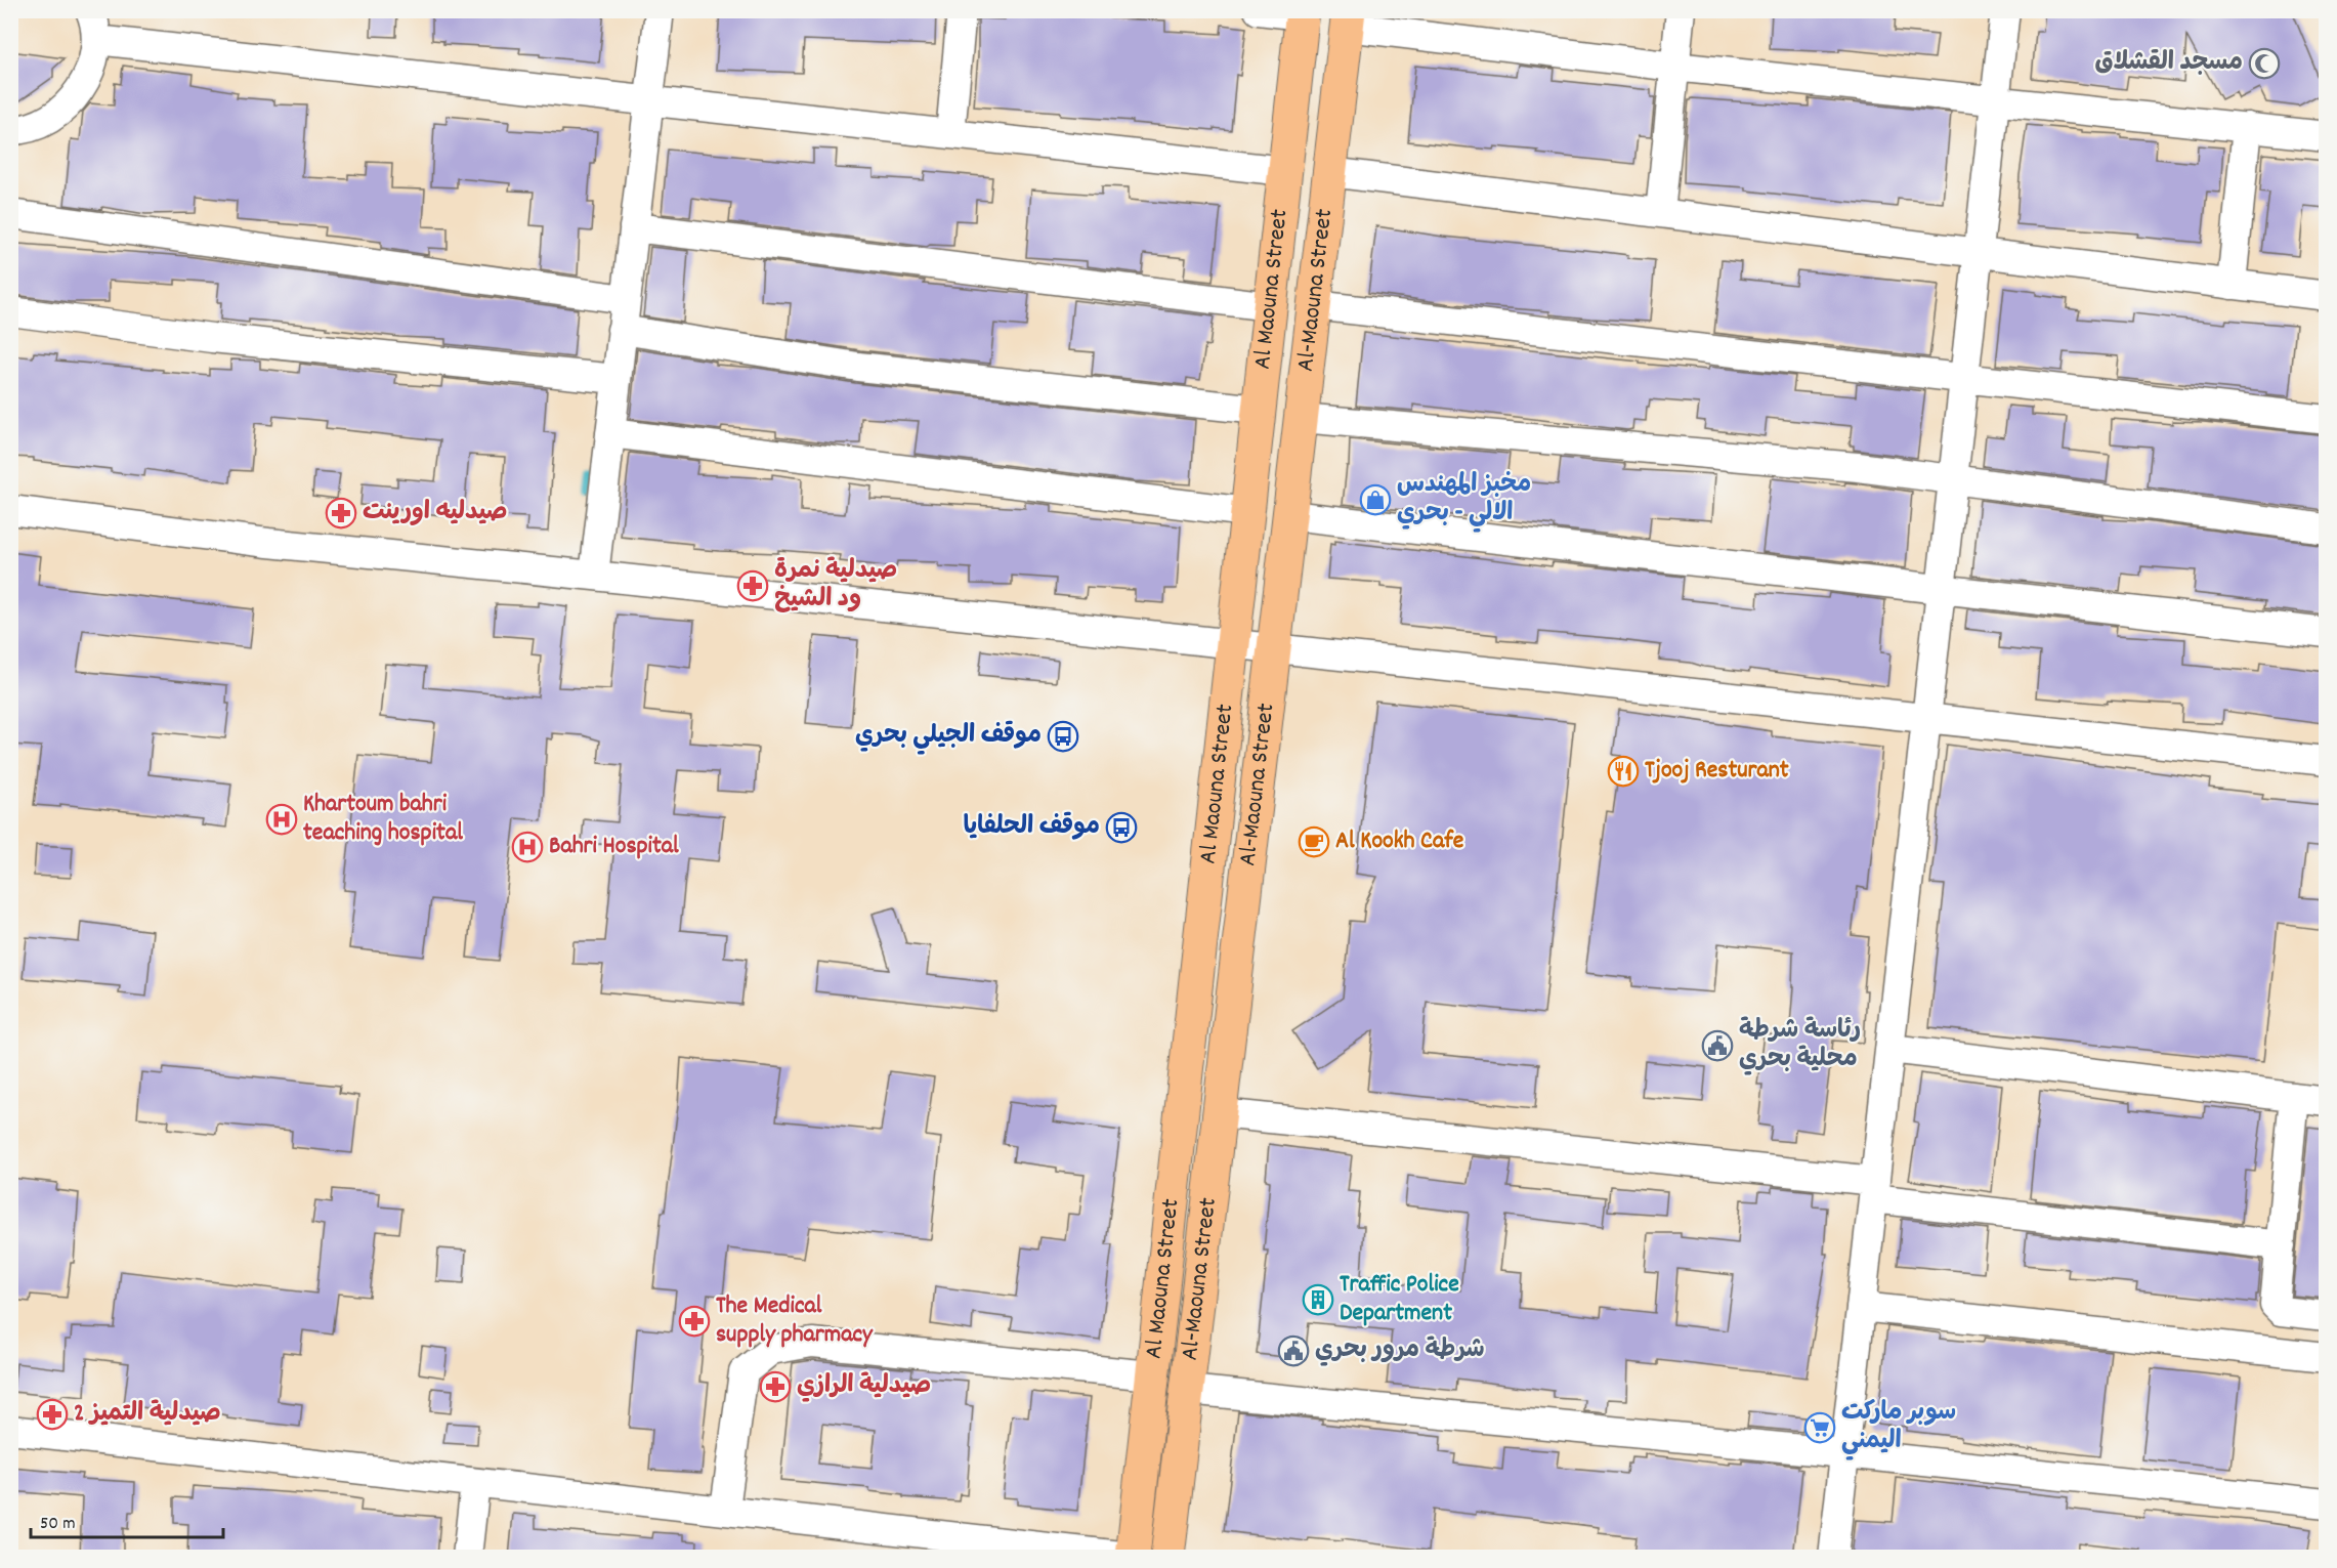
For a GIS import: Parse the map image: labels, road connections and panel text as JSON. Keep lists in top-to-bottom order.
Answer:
{
  "streets": {
    "highway": ["Al Maouna Street", "Al-Maouna Street"]
  },
  "places": {
    "mosque": ["مسجد القشلاق"],
    "shop": ["مخبز المهندس الالي - بحري"],
    "pharmacy": [
      "صيدليه اورينت",
      "صيدلية نمرة ود الشيخ",
      "The Medical supply pharmacy",
      "صيدلية الرازي",
      "صيدلية التميز 2"
    ],
    "bus stop": ["موقف الجيلي بحري", "موقف الحلفايا"],
    "restaurant": ["Tjooj Resturant"],
    "hospital": ["Khartoum bahri teaching hospital", "Bahri Hospital"],
    "cafe": ["Al Kookh Cafe"],
    "public building": ["رئاسة شرطة محلية بحري", "شرطة مرور بحري"],
    "building": ["Traffic Police Department"],
    "supermarket": ["سوبر ماركت اليمني"]
  },
  "scale_bar": "50 m"
}
